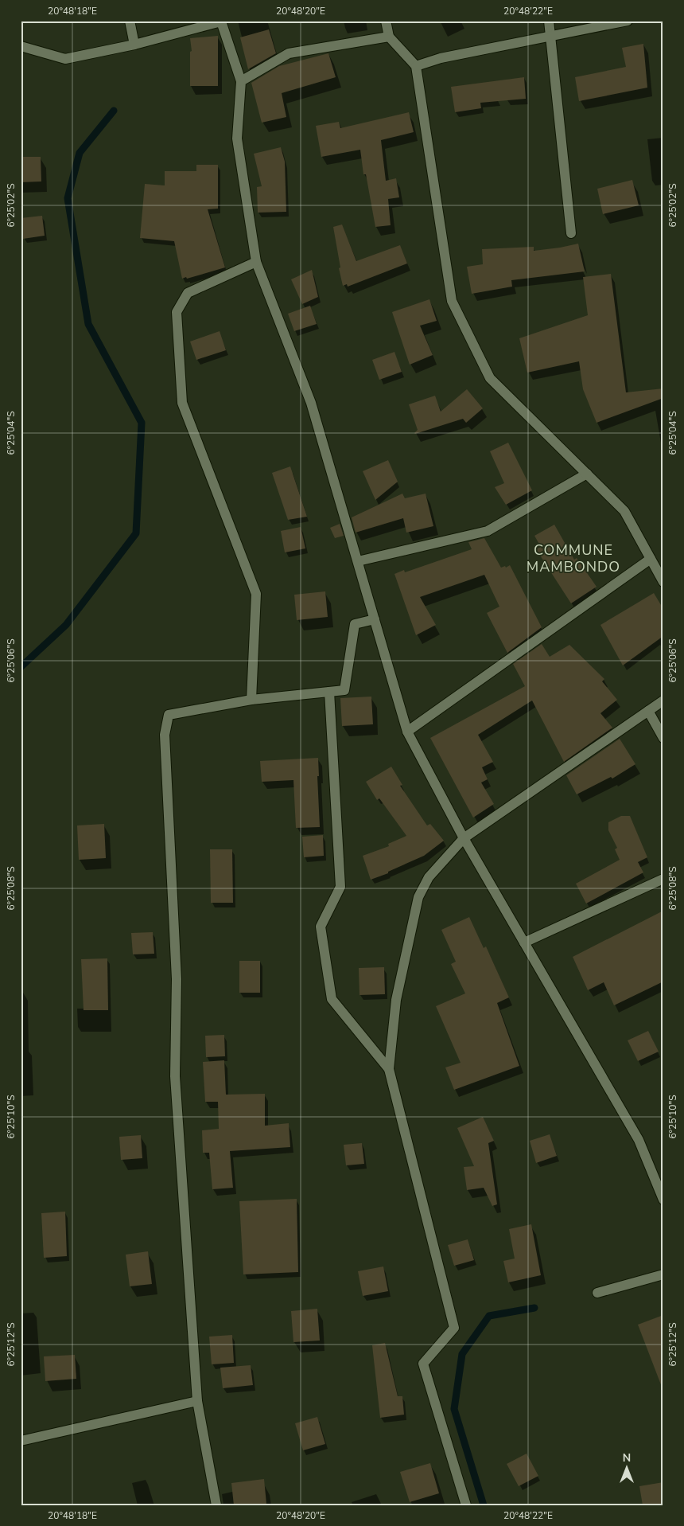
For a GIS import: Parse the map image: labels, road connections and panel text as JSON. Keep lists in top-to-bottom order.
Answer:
{
  "districts": ["COMMUNE MAMBONDO"],
  "north": "top",
  "coordinates": [
    "20°48'18\"E",
    "20°48'20\"E",
    "20°48'22\"E",
    "6°25'02\"S",
    "6°25'04\"S",
    "6°25'06\"S",
    "6°25'08\"S",
    "6°25'10\"S",
    "6°25'12\"S"
  ]
}
